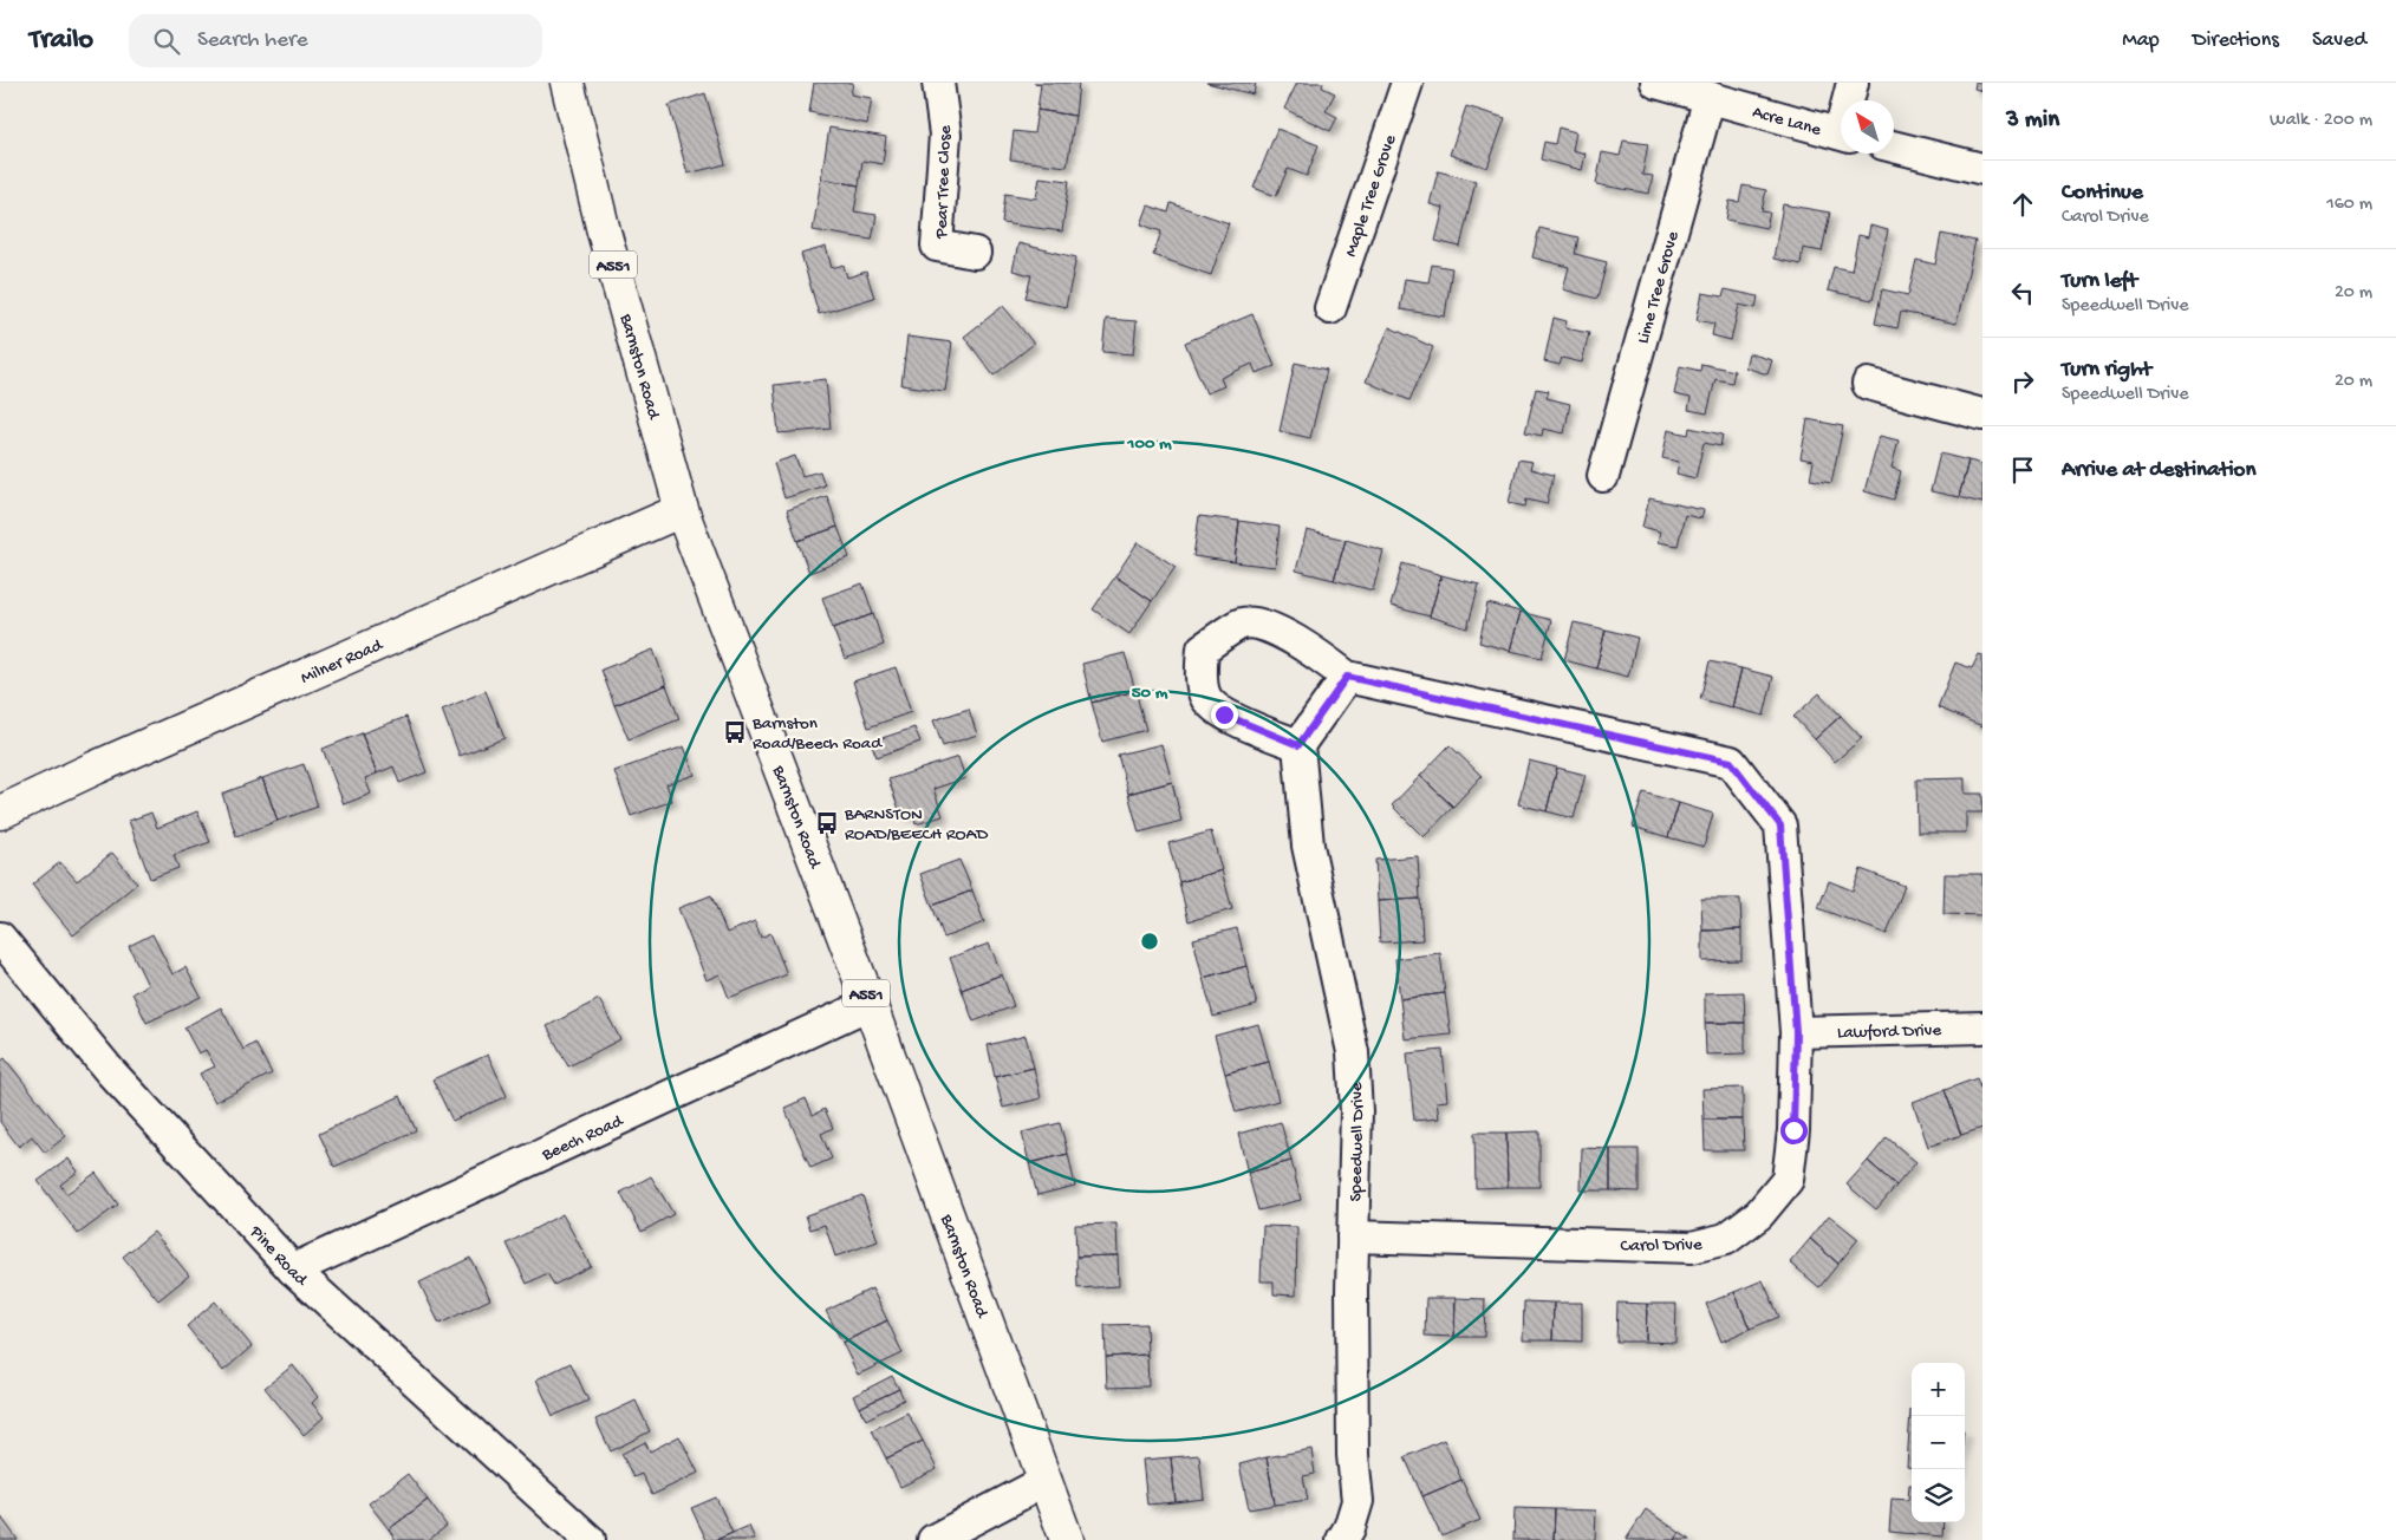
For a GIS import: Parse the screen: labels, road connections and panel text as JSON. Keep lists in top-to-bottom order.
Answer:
{
  "streets": {
    "main road": ["A551", "Barnston Road", "Milner Road"],
    "street": [
      "Acre Lane",
      "Pear Tree Close",
      "Maple Tree Grove",
      "Lime Tree Grove",
      "Lawford Drive",
      "Beech Road",
      "Speedwell Drive",
      "Carol Drive",
      "Pine Road"
    ]
  },
  "crossings": [
    ["Acre Lane", "Lime Tree Grove"],
    ["Barnston Road", "Milner Road"],
    ["Barnston Road", "Beech Road"],
    ["Lawford Drive", "Carol Drive"],
    ["Beech Road", "Pine Road"],
    ["Speedwell Drive", "Carol Drive"]
  ],
  "places": {
    "bus stop": ["Barnston Road/Beech Road", "BARNSTON ROAD/BEECH ROAD"]
  },
  "north": "top left",
  "page": {
    "header": "Trailo",
    "search": "Search here",
    "nav": ["Map", "Directions", "Saved"],
    "heading": ["3 min", "Walk · 200 m"],
    "list": [
      ["Continue", "Carol Drive", "160 m"],
      ["Turn left", "Speedwell Drive", "20 m"],
      ["Turn right", "Speedwell Drive", "20 m"],
      "Arrive at destination"
    ],
    "map_buttons": ["+", "−"]
  },
  "rings": ["100 m", "50 m"]
}
